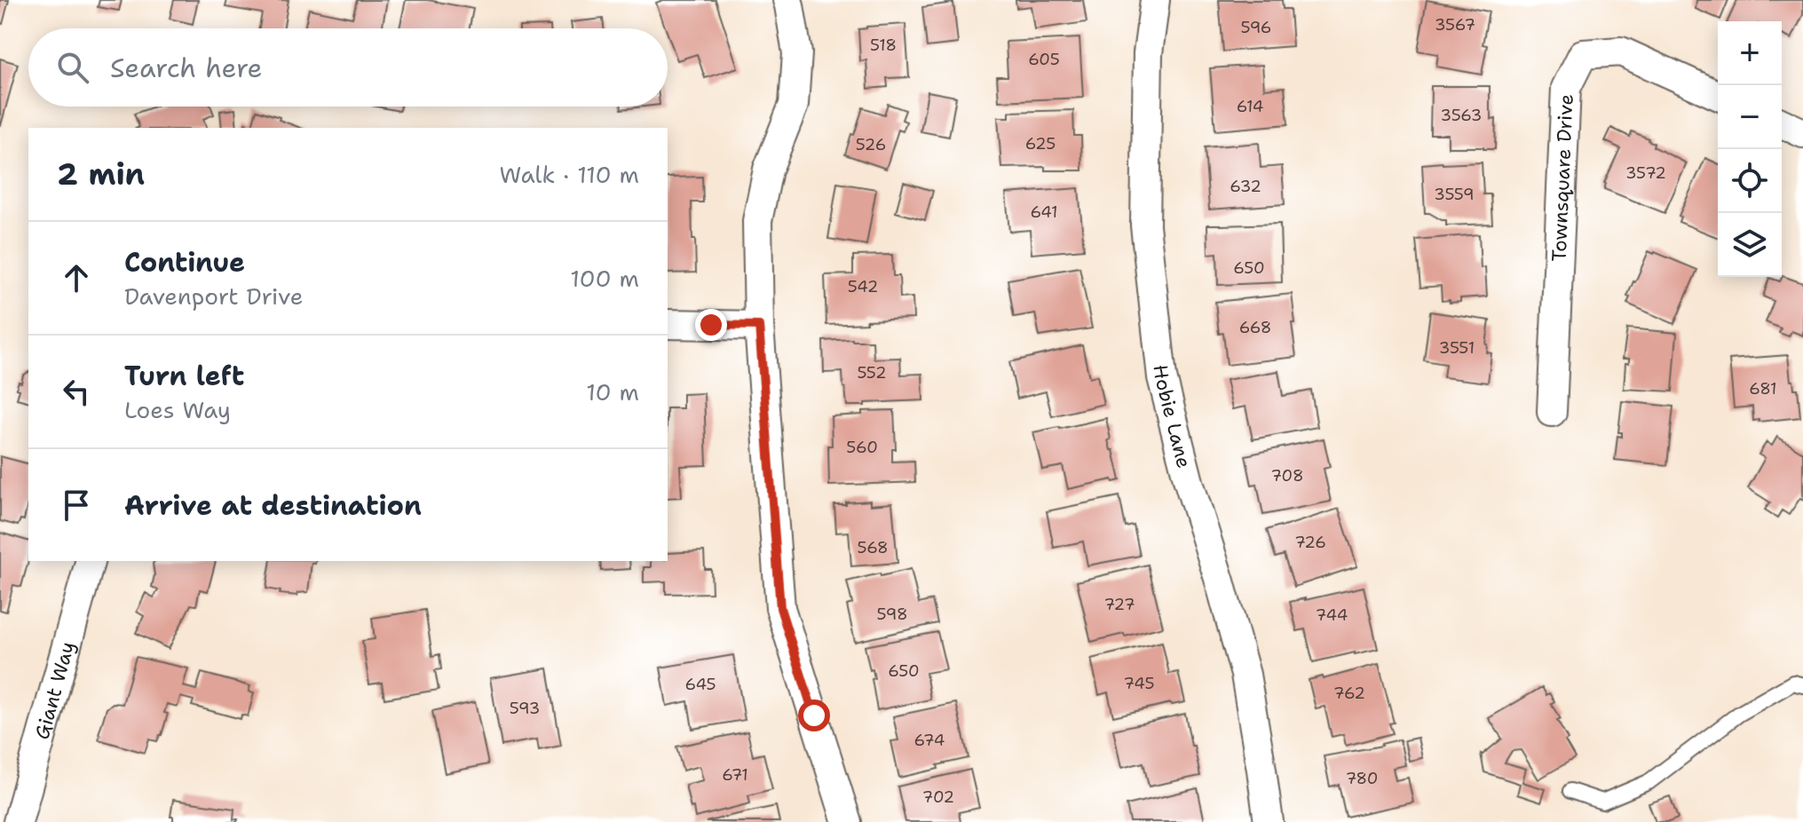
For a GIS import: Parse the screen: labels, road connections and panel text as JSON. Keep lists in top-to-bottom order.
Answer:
{
  "streets": {
    "street": ["Townsquare Drive", "Hobie Lane", "Giant Way"]
  },
  "house_numbers": [
    "3567",
    "596",
    "518",
    "605",
    "614",
    "3563",
    "625",
    "526",
    "3572",
    "632",
    "3559",
    "641",
    "650",
    "542",
    "668",
    "3551",
    "552",
    "681",
    "560",
    "708",
    "726",
    "568",
    "727",
    "598",
    "744",
    "650",
    "745",
    "645",
    "762",
    "593",
    "674",
    "671",
    "780",
    "702"
  ],
  "page": {
    "map_buttons": ["+", "−"],
    "search": "Search here",
    "heading": ["2 min", "Walk · 110 m"],
    "list": [
      ["Continue", "Davenport Drive", "100 m"],
      ["Turn left", "Loes Way", "10 m"],
      "Arrive at destination"
    ]
  }
}
